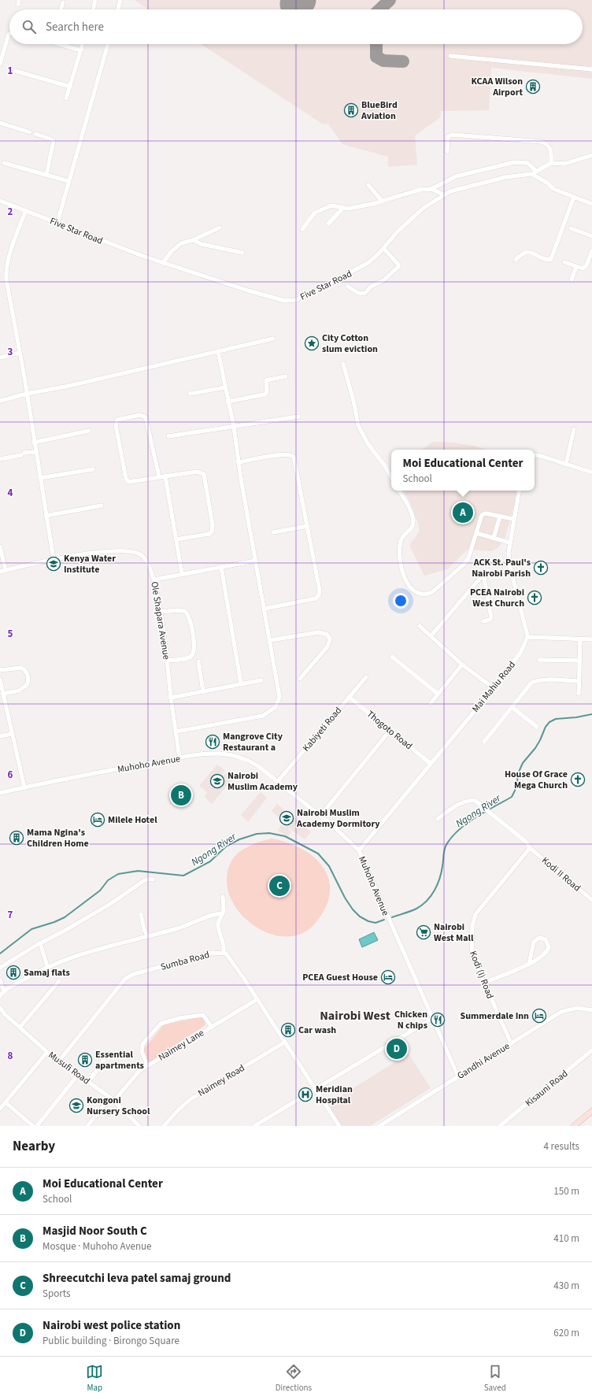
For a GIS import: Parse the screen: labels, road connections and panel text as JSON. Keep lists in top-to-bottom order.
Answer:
{
  "streets": {
    "street": [
      "Five Star Road",
      "Ole Shapara Avenue",
      "Mai Mahiu Road",
      "Kabiyeti Road",
      "Thogoto Road",
      "Muhoho Avenue",
      "Kodi II Road",
      "Sumba Road",
      "Kodi (I) Road",
      "Naimey Lane",
      "Gandhi Avenue",
      "Musufi Road",
      "Naimey Road",
      "Kisauni Road"
    ]
  },
  "crossings": [
    ["Ole Shapara Avenue", "Muhoho Avenue"],
    ["Mai Mahiu Road", "Thogoto Road"],
    ["Mai Mahiu Road", "Muhoho Avenue"],
    ["Kabiyeti Road", "Thogoto Road"],
    ["Kabiyeti Road", "Muhoho Avenue"],
    ["Muhoho Avenue", "Gandhi Avenue"],
    ["Kodi II Road", "Kodi (I) Road"],
    ["Sumba Road", "Naimey Lane"],
    ["Sumba Road", "Musufi Road"],
    ["Sumba Road", "Naimey Road"],
    ["Kodi (I) Road", "Gandhi Avenue"],
    ["Naimey Lane", "Musufi Road"]
  ],
  "districts": ["Nairobi West"],
  "water": ["Ngong River"],
  "places": {
    "building": [
      "KCAA Wilson Airport",
      "BlueBird Aviation",
      "Mama Ngina's Children Home",
      "Samaj flats",
      "Car wash",
      "Essential apartments"
    ],
    "place": ["City Cotton slum eviction"],
    "school or university": [
      "Kenya Water Institute",
      "Nairobi Muslim Academy",
      "Nairobi Muslim Academy Dormitory",
      "Kongoni Nursery School"
    ],
    "church": ["ACK St. Paul's Nairobi Parish", "PCEA Nairobi West Church", "House Of Grace Mega Church"],
    "restaurant": ["Mangrove City Restaurant a", "Chicken N chips"],
    "hotel": ["Milele Hotel", "PCEA Guest House", "Summerdale Inn"],
    "supermarket": ["Nairobi West Mall"],
    "hospital": ["Meridian Hospital"]
  },
  "page": {
    "search": "Search here",
    "popup": ["Moi Educational Center", "School"],
    "pins": [
      "A",
      "B",
      "C",
      "D"
    ],
    "heading": ["Nearby", "4 results"],
    "list": [
      {
        "mark": "A",
        "name": "Moi Educational Center",
        "note": "School",
        "value": "150 m"
      },
      {
        "mark": "B",
        "name": "Masjid Noor South C",
        "note": "Mosque · Muhoho Avenue",
        "value": "410 m"
      },
      {
        "mark": "C",
        "name": "Shreecutchi leva patel samaj ground",
        "note": "Sports",
        "value": "430 m"
      },
      {
        "mark": "D",
        "name": "Nairobi west police station",
        "note": "Public building · Birongo Square",
        "value": "620 m"
      }
    ],
    "nav": ["Map", "Directions", "Saved"]
  },
  "grid": {
    "rows": [
      "1",
      "2",
      "3",
      "4",
      "5",
      "6",
      "7",
      "8"
    ]
  }
}
